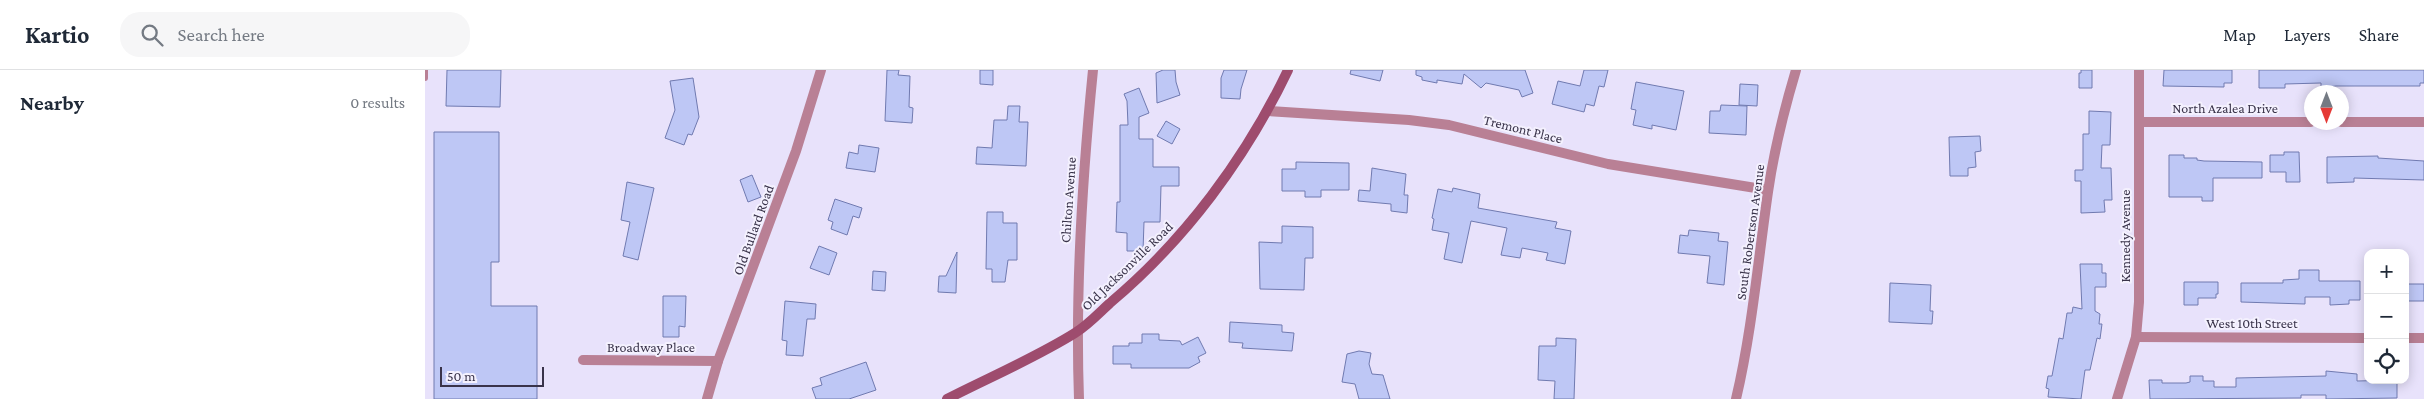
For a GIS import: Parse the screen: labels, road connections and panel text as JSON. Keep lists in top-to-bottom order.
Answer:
{
  "streets": {
    "main road": ["Old Jacksonville Road"],
    "street": [
      "North Azalea Drive",
      "Tremont Place",
      "Chilton Avenue",
      "Old Bullard Road",
      "South Robertson Avenue",
      "Kennedy Avenue",
      "West 10th Street",
      "Broadway Place"
    ]
  },
  "crossings": [
    ["North Azalea Drive", "Kennedy Avenue"],
    ["Tremont Place", "South Robertson Avenue"],
    ["Tremont Place", "Old Jacksonville Road"],
    ["Chilton Avenue", "Old Jacksonville Road"],
    ["Old Bullard Road", "Broadway Place"],
    ["Kennedy Avenue", "West 10th Street"]
  ],
  "scale_bar": "50 m",
  "north": "bottom",
  "page": {
    "header": "Kartio",
    "search": "Search here",
    "nav": ["Map", "Layers", "Share"],
    "heading": ["Nearby", "0 results"],
    "map_buttons": ["+", "−"],
    "scale": "50 m"
  }
}
